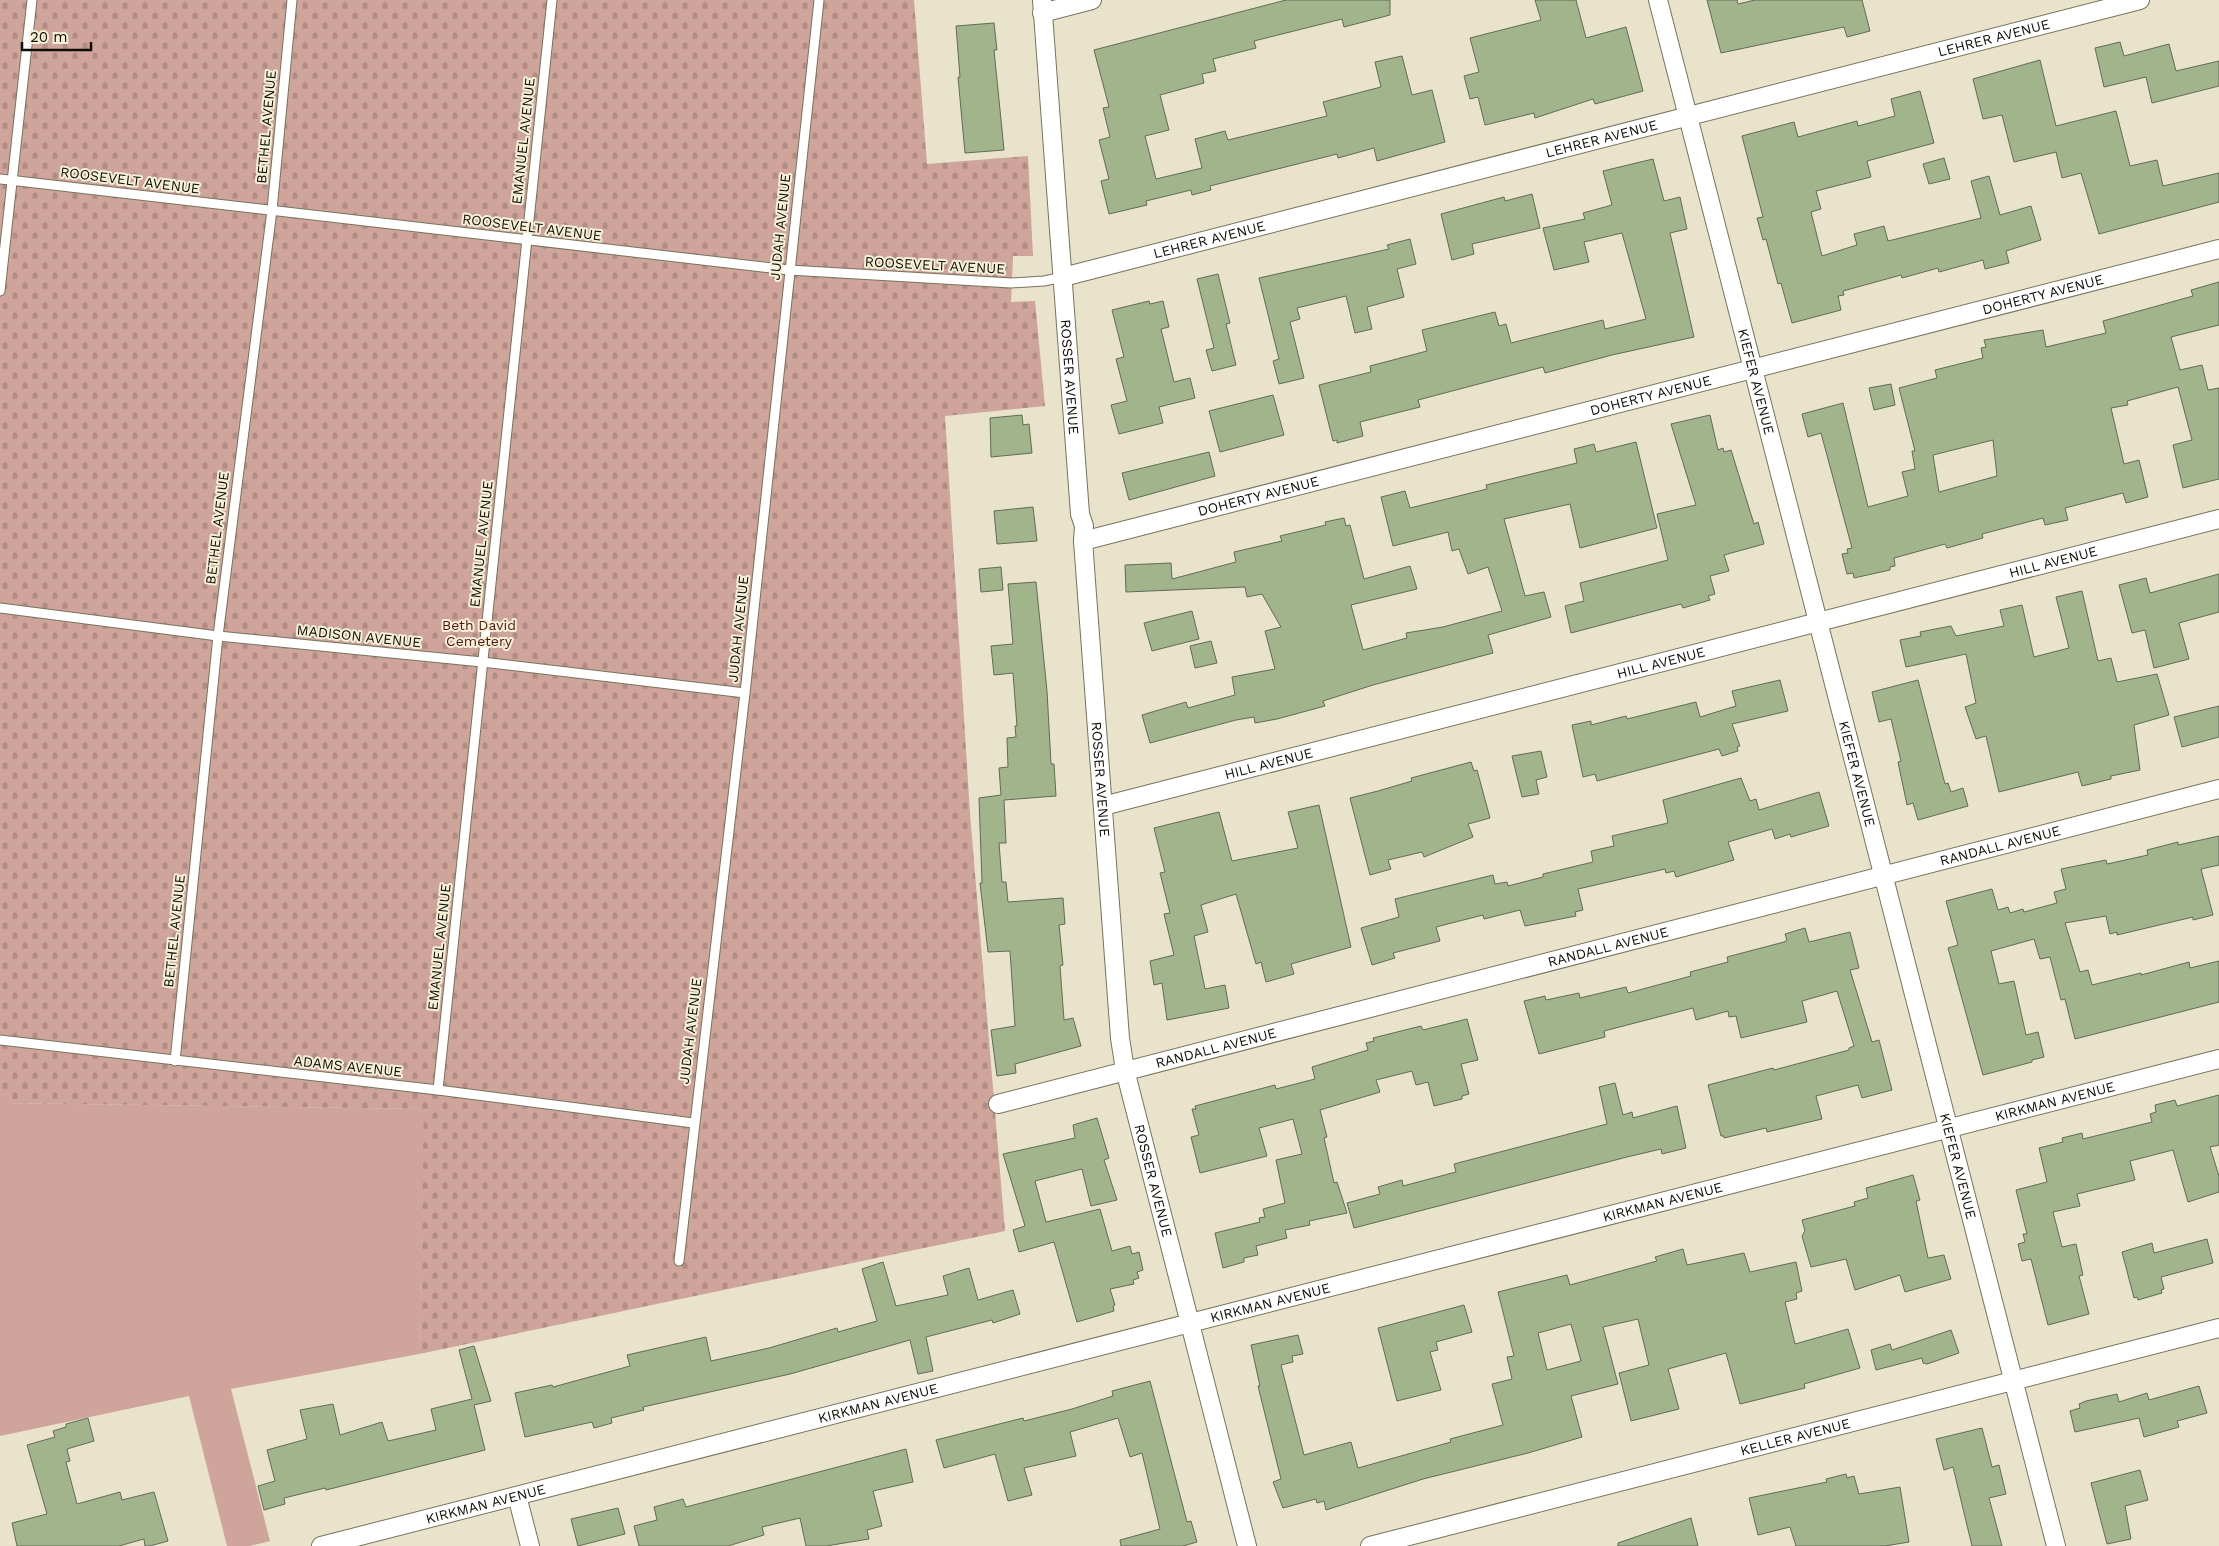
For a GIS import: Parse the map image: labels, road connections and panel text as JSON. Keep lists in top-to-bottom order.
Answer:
{
  "streets": {
    "street": [
      "LEHRER AVENUE",
      "DOHERTY AVENUE",
      "ROSSER AVENUE",
      "KIEFER AVENUE",
      "HILL AVENUE",
      "RANDALL AVENUE",
      "KIRKMAN AVENUE",
      "KELLER AVENUE"
    ],
    "lane": [
      "BETHEL AVENUE",
      "EMANUEL AVENUE",
      "ROOSEVELT AVENUE",
      "JUDAH AVENUE",
      "MADISON AVENUE",
      "ADAMS AVENUE"
    ]
  },
  "crossings": [
    ["LEHRER AVENUE", "ROOSEVELT AVENUE"],
    ["LEHRER AVENUE", "ROSSER AVENUE"],
    ["LEHRER AVENUE", "KIEFER AVENUE"],
    ["BETHEL AVENUE", "ROOSEVELT AVENUE"],
    ["BETHEL AVENUE", "MADISON AVENUE"],
    ["BETHEL AVENUE", "ADAMS AVENUE"],
    ["EMANUEL AVENUE", "ROOSEVELT AVENUE"],
    ["EMANUEL AVENUE", "MADISON AVENUE"],
    ["EMANUEL AVENUE", "ADAMS AVENUE"],
    ["ROOSEVELT AVENUE", "JUDAH AVENUE"],
    ["ROOSEVELT AVENUE", "ROSSER AVENUE"],
    ["JUDAH AVENUE", "MADISON AVENUE"],
    ["JUDAH AVENUE", "ADAMS AVENUE"],
    ["DOHERTY AVENUE", "ROSSER AVENUE"],
    ["DOHERTY AVENUE", "KIEFER AVENUE"],
    ["ROSSER AVENUE", "HILL AVENUE"],
    ["ROSSER AVENUE", "RANDALL AVENUE"],
    ["ROSSER AVENUE", "KIRKMAN AVENUE"],
    ["KIEFER AVENUE", "HILL AVENUE"],
    ["KIEFER AVENUE", "RANDALL AVENUE"],
    ["KIEFER AVENUE", "KIRKMAN AVENUE"],
    ["KIEFER AVENUE", "KELLER AVENUE"]
  ],
  "parks": ["Beth David Cemetery"],
  "scale_bar": "20 m"
}
